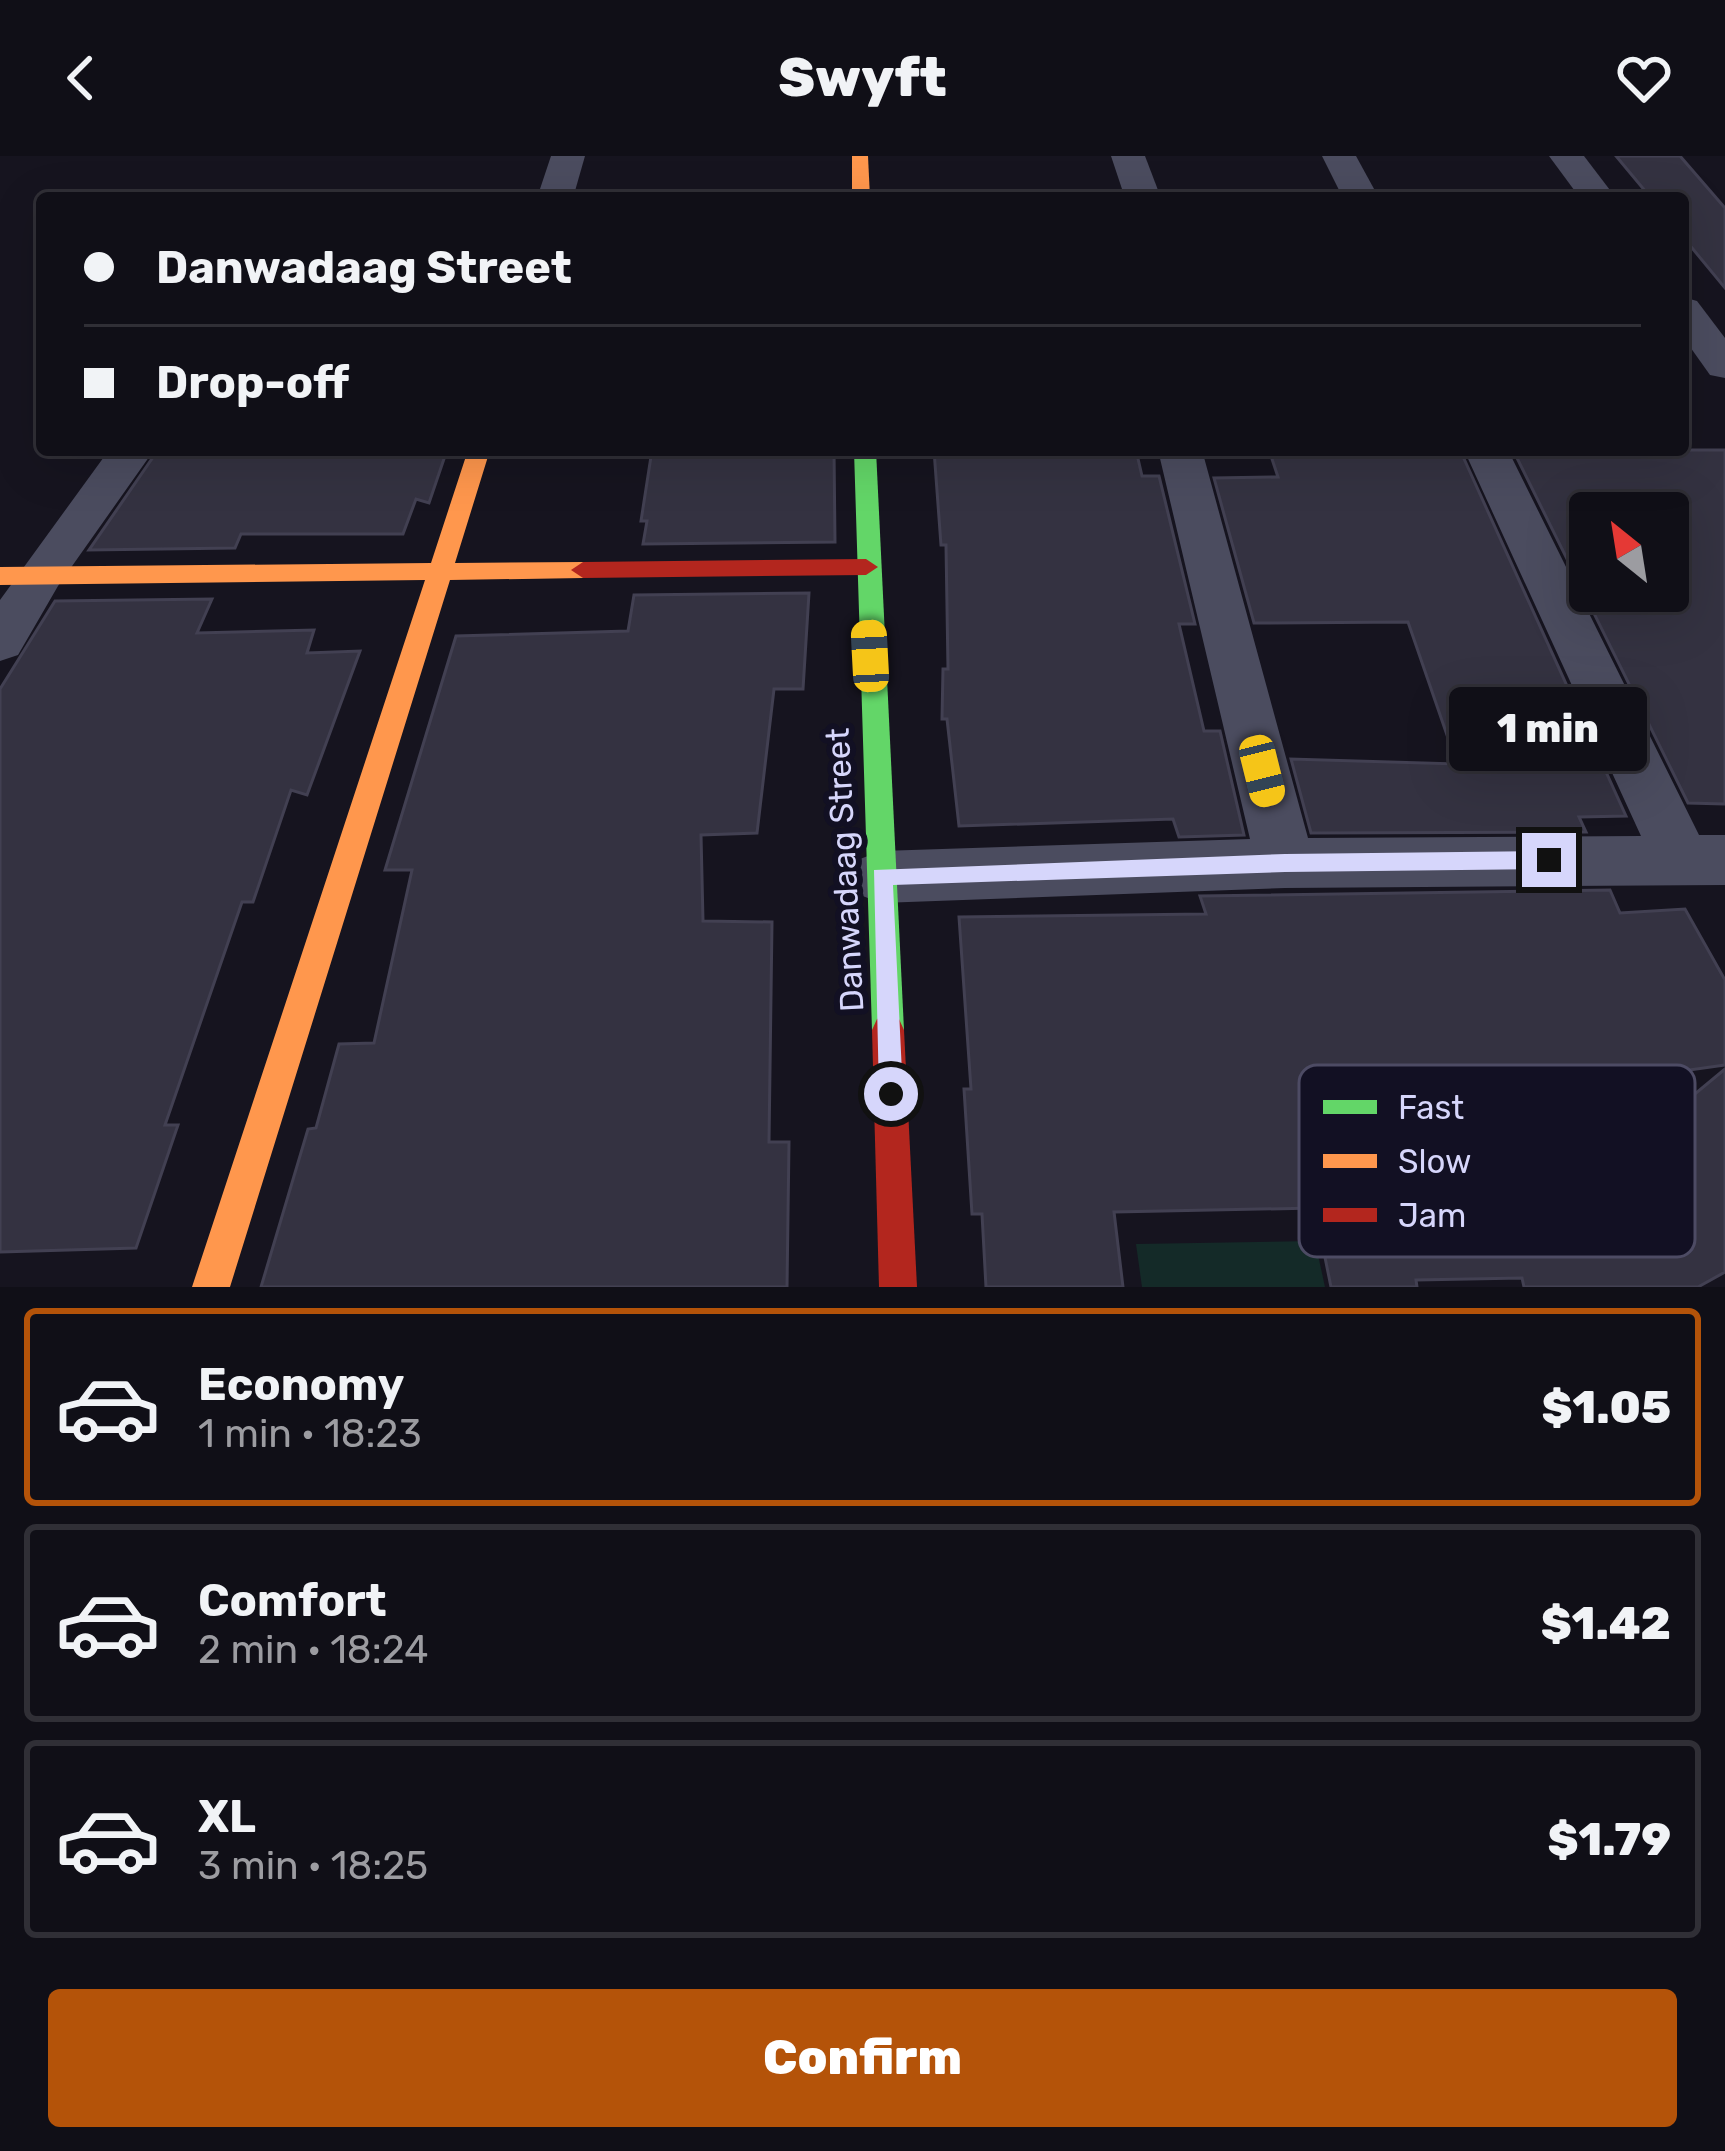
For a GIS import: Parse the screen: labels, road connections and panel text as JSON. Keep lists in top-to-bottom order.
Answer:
{
  "streets": {
    "street": ["Danwadaag Street"]
  },
  "legend": ["Fast", "Slow", "Jam"],
  "north": "top left",
  "page": {
    "header": "Swyft",
    "banner": ["Danwadaag Street", "Drop-off"],
    "bubble": "1 min",
    "list": [
      {
        "name": "Economy",
        "note": "1 min · 18:23",
        "value": "$1.05"
      },
      {
        "name": "Comfort",
        "note": "2 min · 18:24",
        "value": "$1.42"
      },
      {
        "name": "XL",
        "note": "3 min · 18:25",
        "value": "$1.79"
      }
    ],
    "buttons": "Confirm"
  }
}
